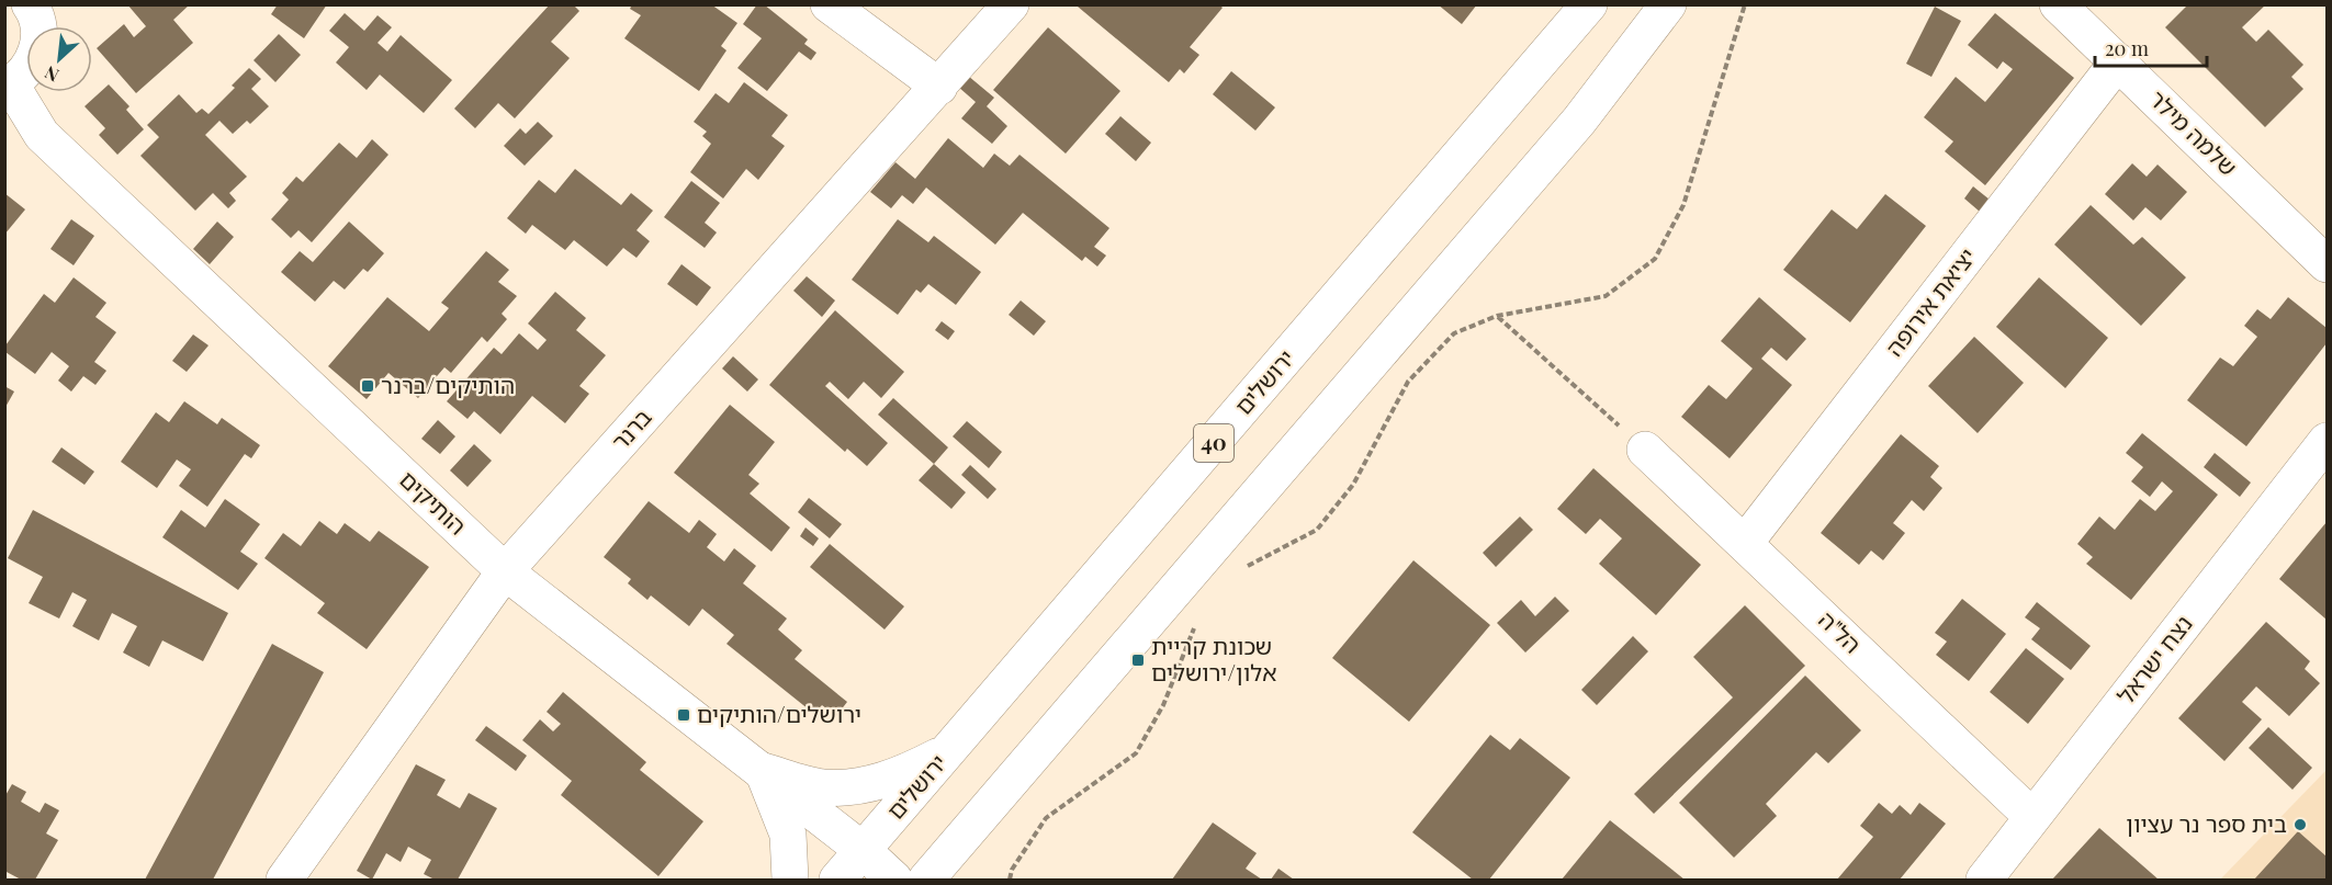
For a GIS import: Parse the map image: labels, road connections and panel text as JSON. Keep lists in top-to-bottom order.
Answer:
{
  "streets": {
    "main road": [
      "שלמה מילר",
      "יציאת אירופה",
      "ירושלים",
      "ברנר",
      "40",
      "הותיקים",
      "הל\"ה",
      "נצח ישראל"
    ]
  },
  "crossings": [
    ["שלמה מילר", "יציאת אירופה"],
    ["יציאת אירופה", "הל\"ה"],
    ["ירושלים", "הותיקים"],
    ["ברנר", "הותיקים"],
    ["הל\"ה", "נצח ישראל"]
  ],
  "places": {
    "transit": ["הותיקים/ברנר", "שכונת קריית אלון/ירושלים", "ירושלים/הותיקים"],
    "other": ["בית ספר נר עציון"]
  },
  "scale_bar": "20 m",
  "north": "bottom left"
}
